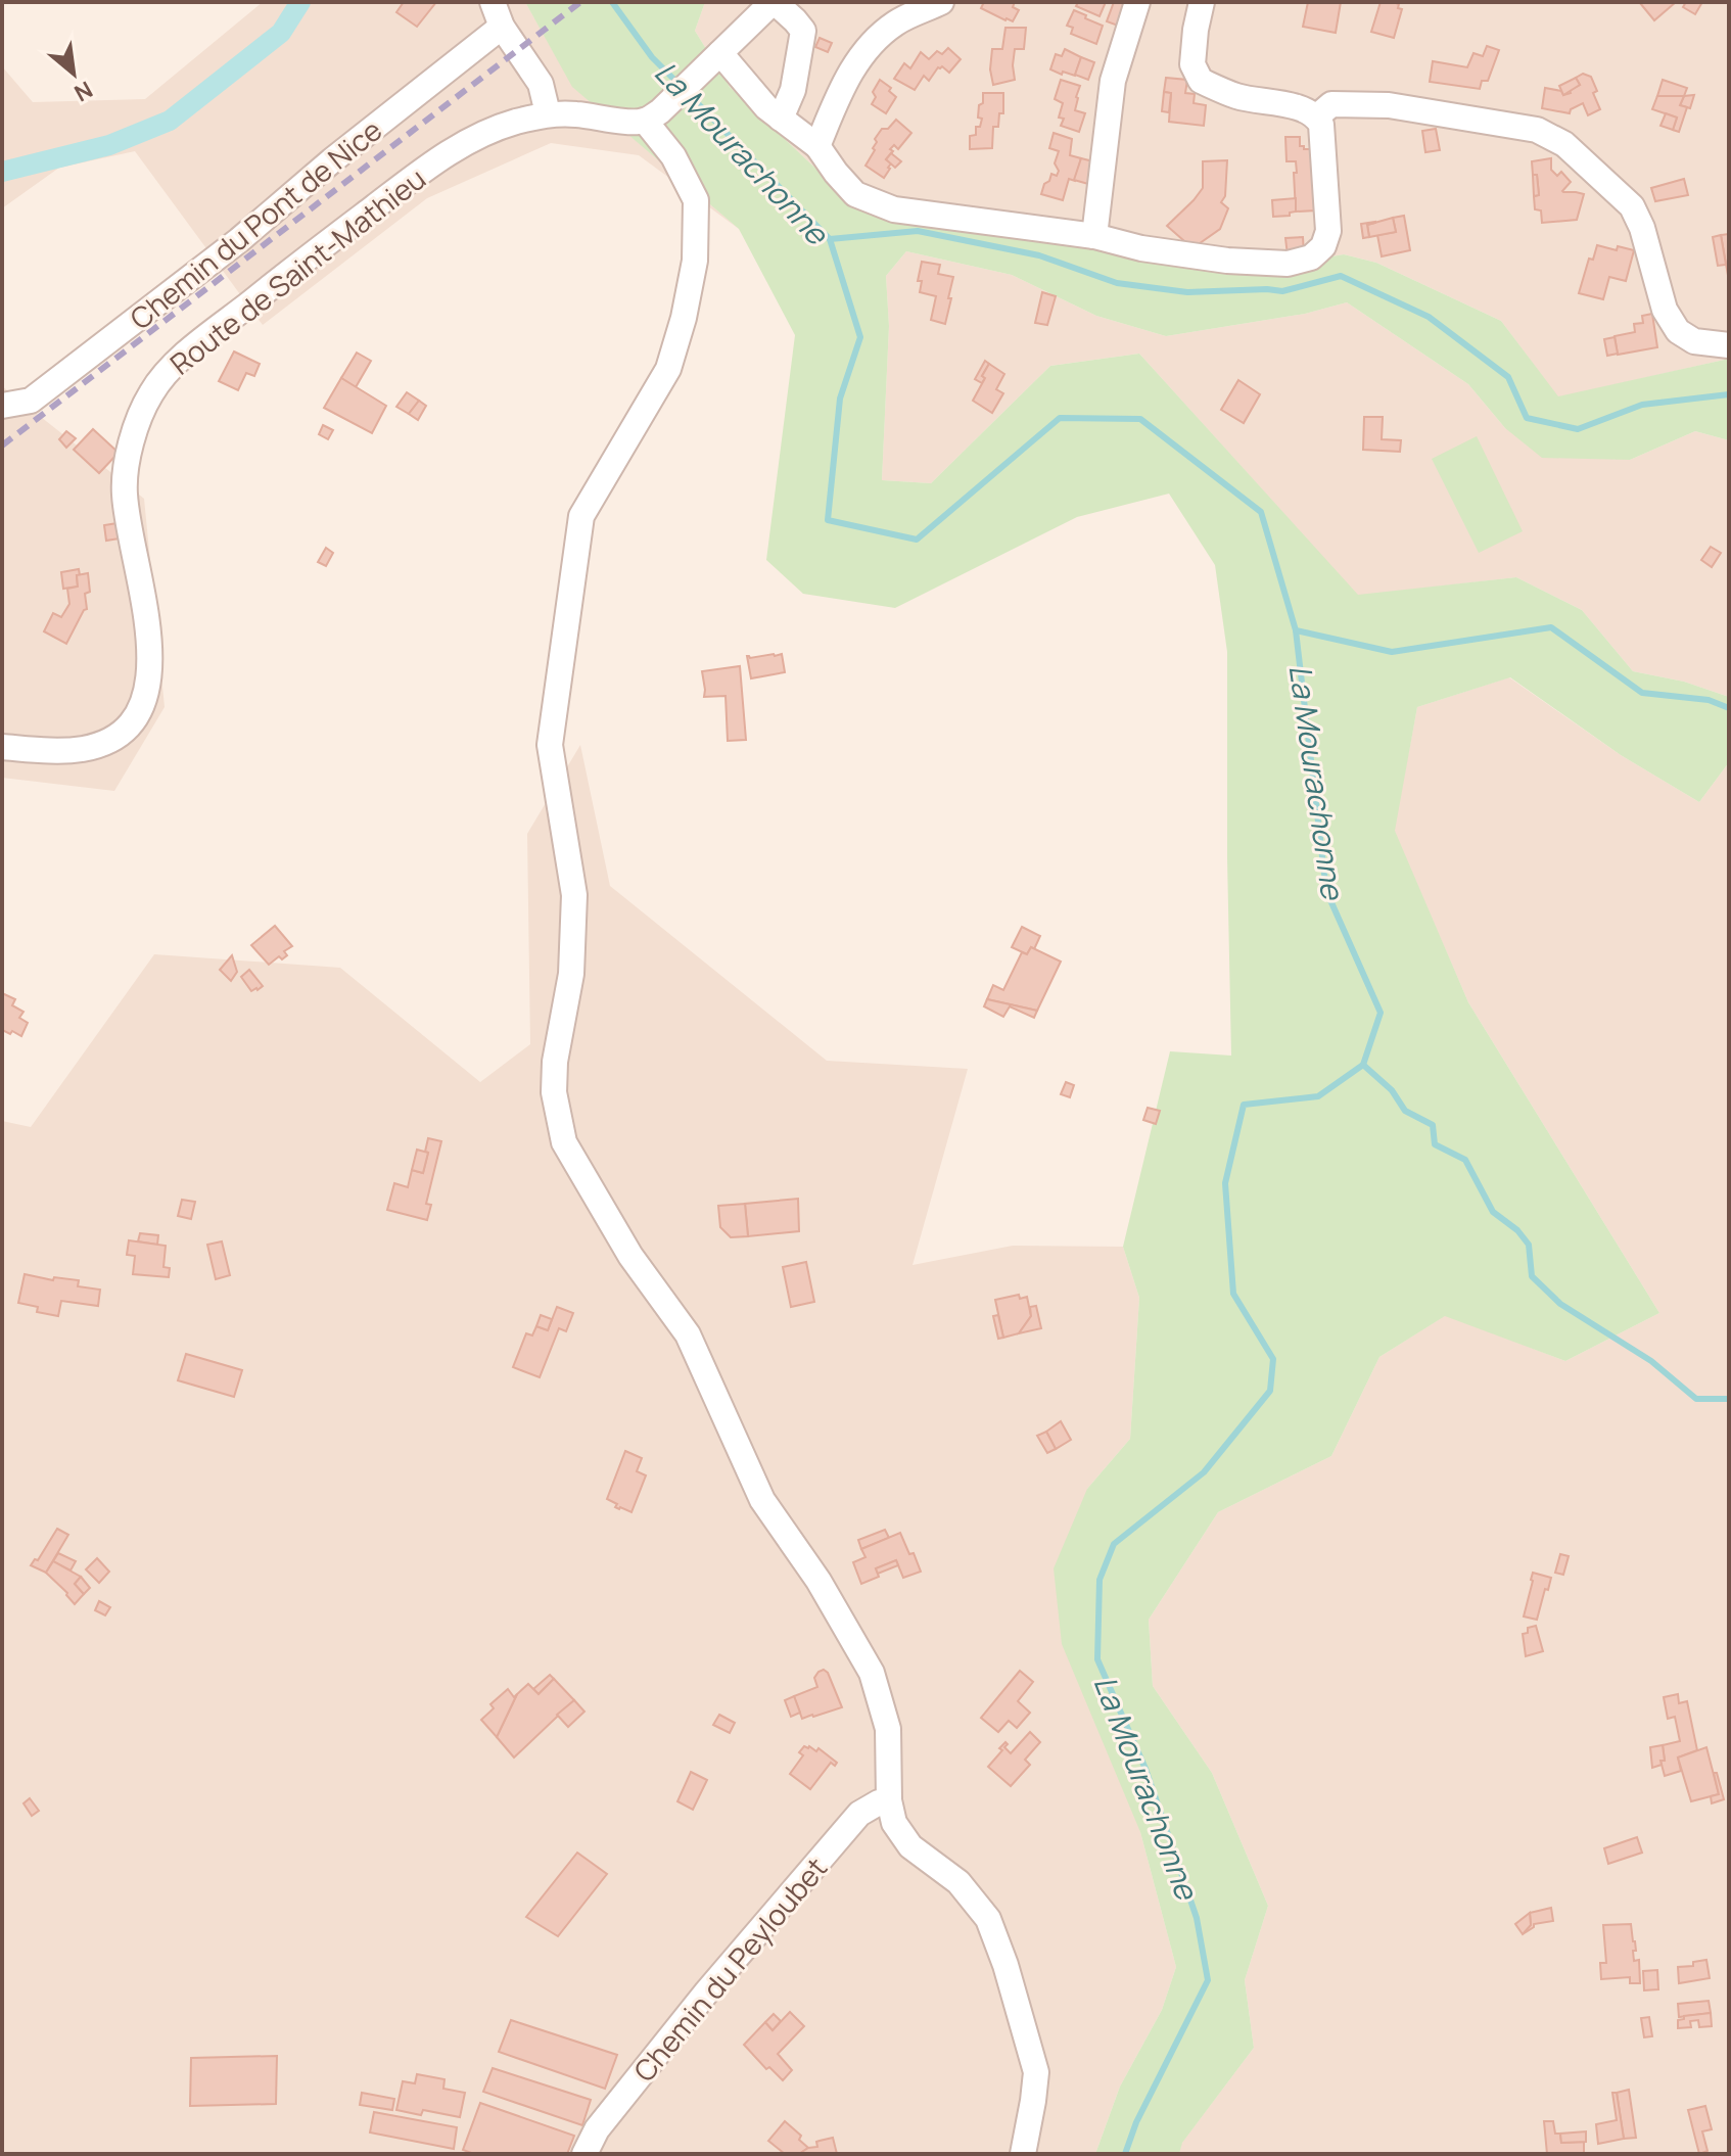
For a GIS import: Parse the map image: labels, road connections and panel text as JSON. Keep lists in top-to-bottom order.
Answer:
{
  "streets": {
    "street": ["Chemin du Pont de Nice", "Route de Saint-Mathieu", "Chemin du Peyloubet"]
  },
  "water": ["La Mourachonne"],
  "north": "bottom right"
}
